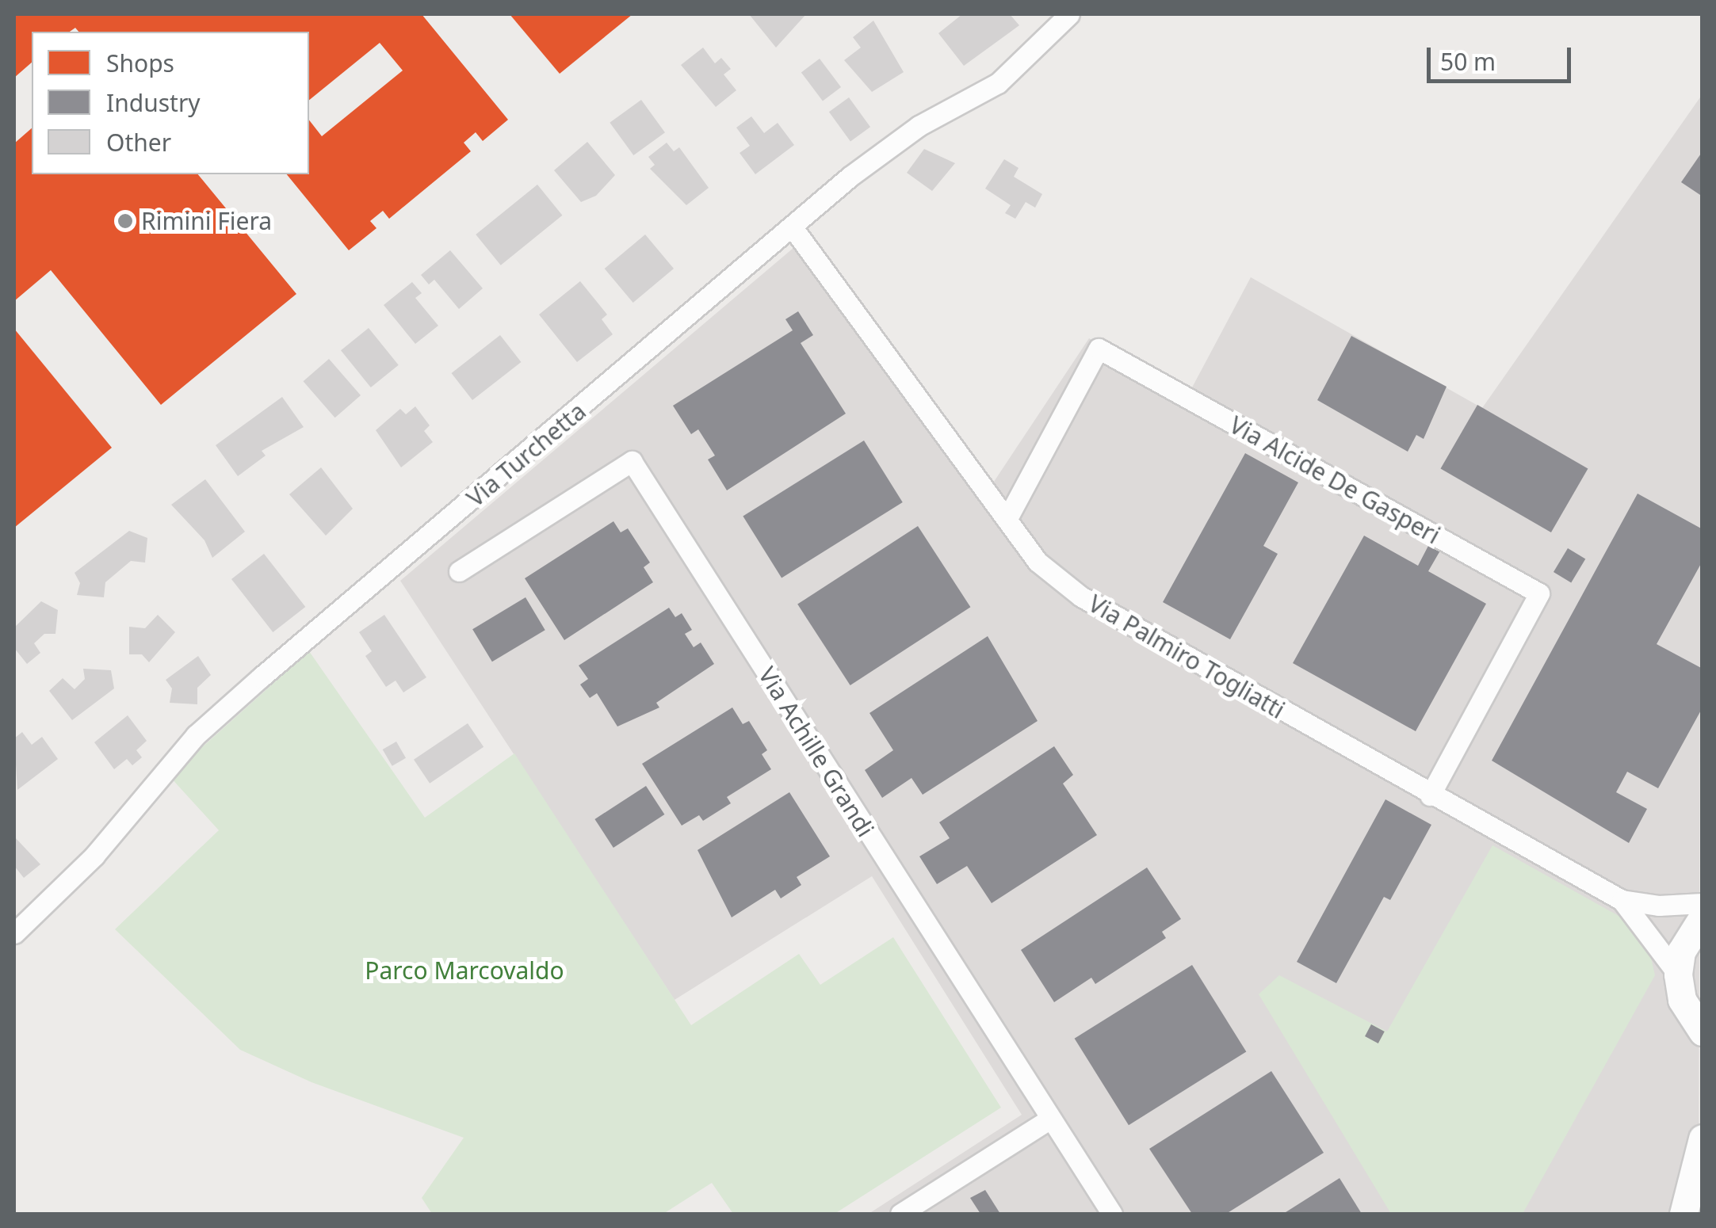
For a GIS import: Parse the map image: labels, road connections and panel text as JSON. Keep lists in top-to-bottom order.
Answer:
{
  "streets": {
    "street": [
      "Via Turchetta",
      "Via Alcide De Gasperi",
      "Via Palmiro Togliatti",
      "Via Achille Grandi"
    ]
  },
  "crossings": [
    ["Via Turchetta", "Via Palmiro Togliatti"],
    ["Via Alcide De Gasperi", "Via Palmiro Togliatti"]
  ],
  "parks": ["Parco Marcovaldo"],
  "places": ["Rimini Fiera"],
  "legend": ["Shops", "Industry", "Other"],
  "scale_bar": "50 m"
}
